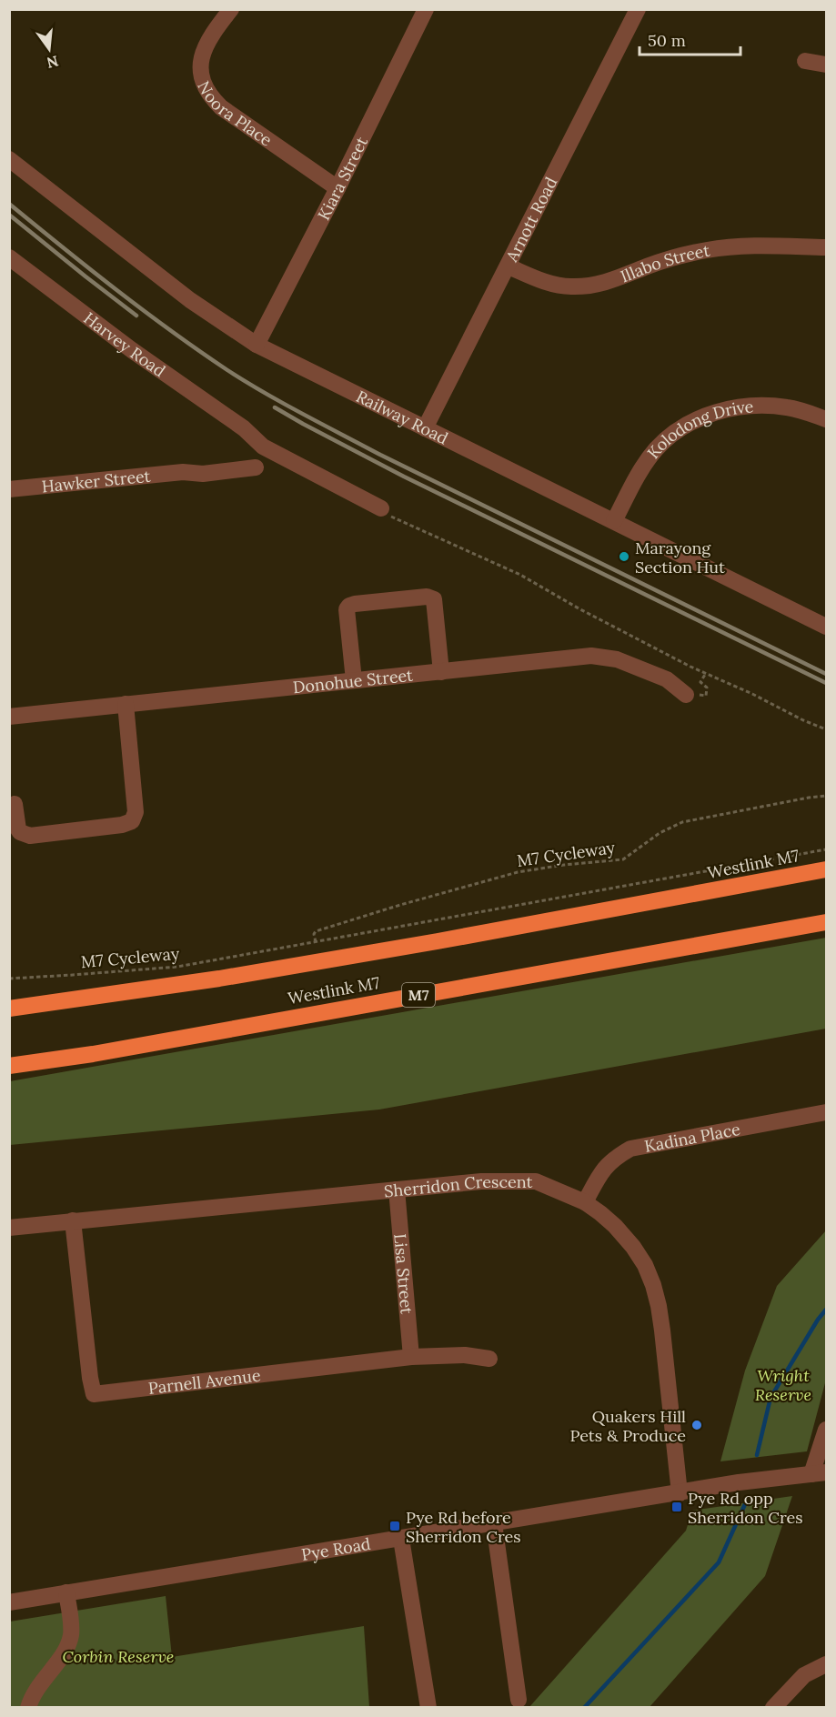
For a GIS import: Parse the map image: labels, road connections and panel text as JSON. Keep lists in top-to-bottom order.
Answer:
{
  "streets": {
    "highway": ["Westlink M7", "M7"],
    "street": [
      "Noora Place",
      "Kiara Street",
      "Arnott Road",
      "Illabo Street",
      "Harvey Road",
      "Railway Road",
      "Kolodong Drive",
      "Hawker Street",
      "Donohue Street",
      "Kadina Place",
      "Sherridon Crescent",
      "Lisa Street",
      "Parnell Avenue",
      "Pye Road"
    ],
    "path": ["M7 Cycleway"]
  },
  "crossings": [
    ["Noora Place", "Kiara Street"],
    ["Kiara Street", "Railway Road"],
    ["Arnott Road", "Illabo Street"],
    ["Arnott Road", "Railway Road"],
    ["Railway Road", "Kolodong Drive"],
    ["Kadina Place", "Sherridon Crescent"],
    ["Sherridon Crescent", "Lisa Street"],
    ["Sherridon Crescent", "Parnell Avenue"],
    ["Sherridon Crescent", "Pye Road"],
    ["Lisa Street", "Parnell Avenue"]
  ],
  "parks": ["Wright Reserve", "Corbin Reserve"],
  "places": {
    "other": ["Marayong Section Hut", "Quakers Hill Pets & Produce"],
    "transit": ["Pye Rd opp Sherridon Cres", "Pye Rd before Sherridon Cres"]
  },
  "scale_bar": "50 m",
  "north": "bottom"
}
